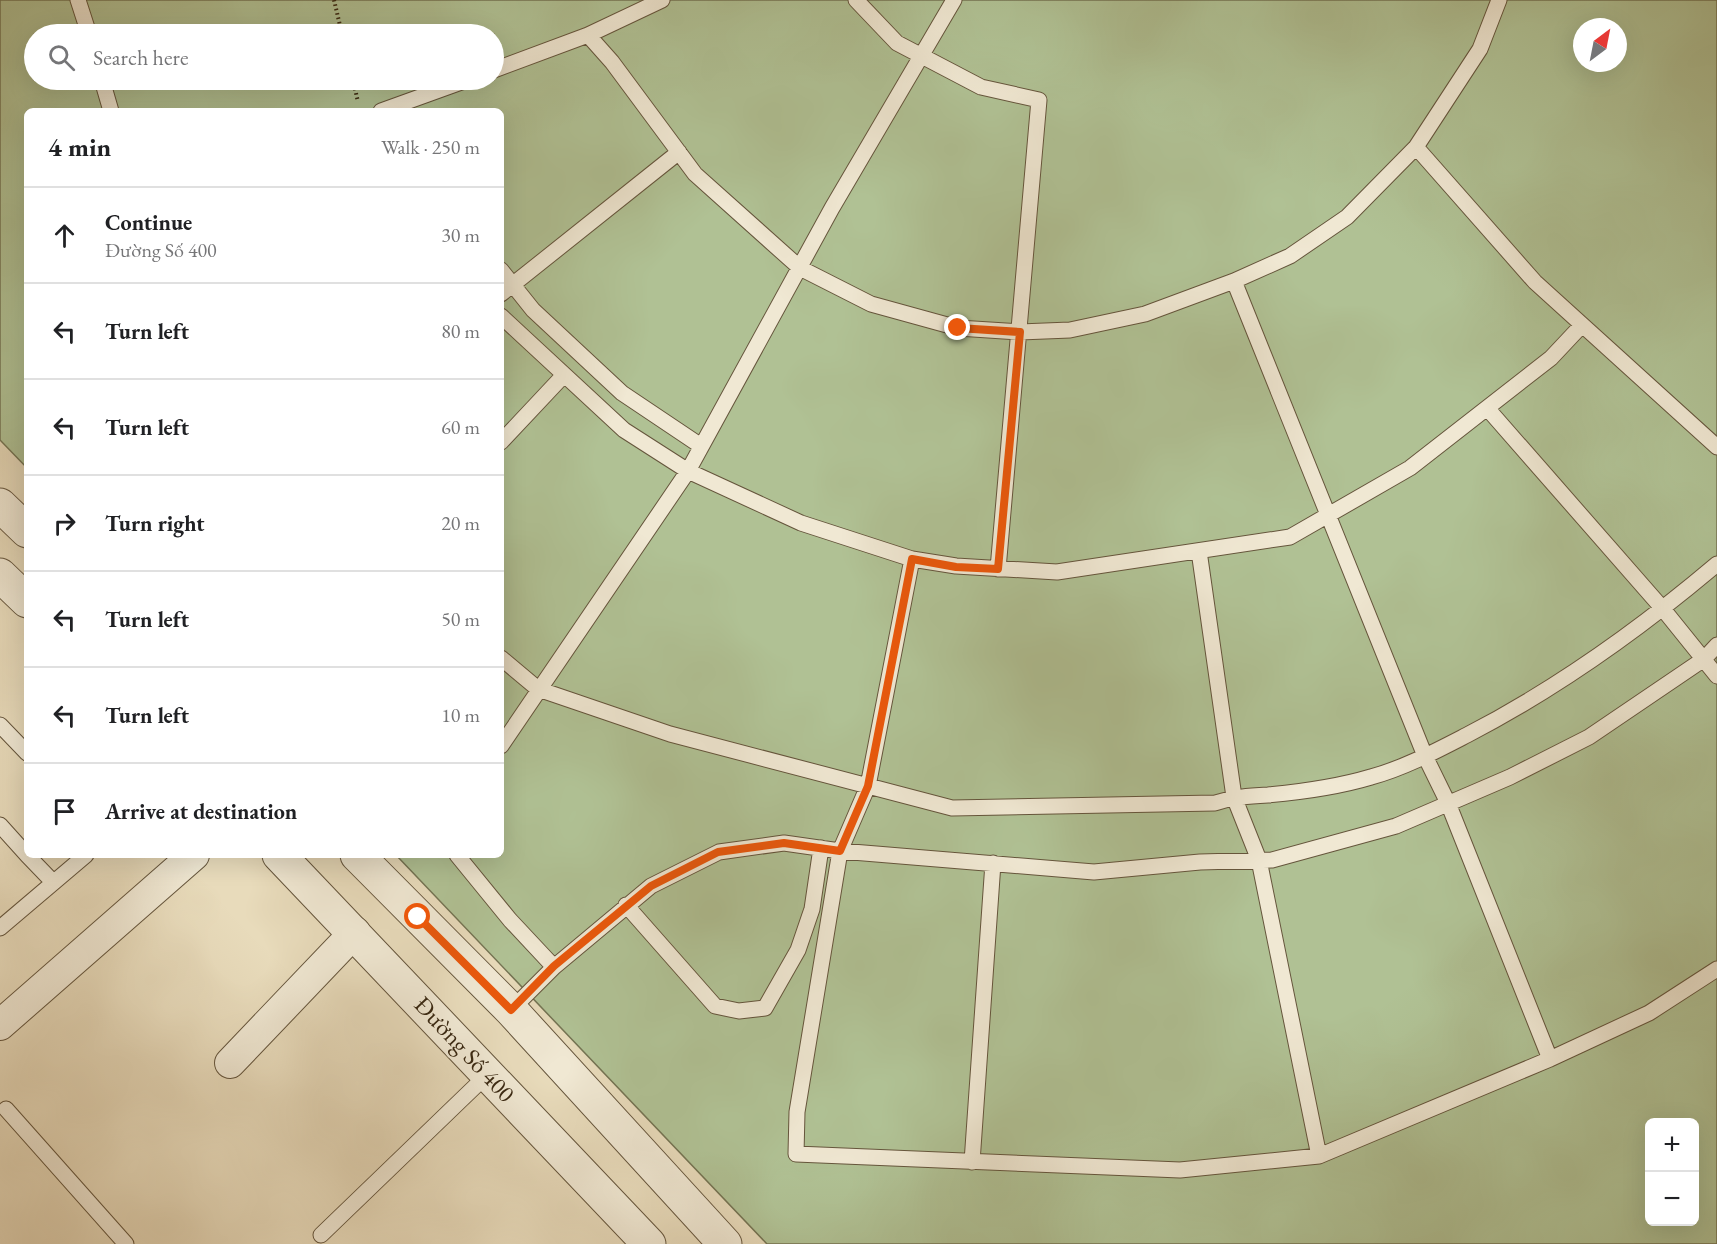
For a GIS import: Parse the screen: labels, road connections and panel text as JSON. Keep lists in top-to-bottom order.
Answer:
{
  "streets": {
    "street": ["Đường Số 400"]
  },
  "north": "top right",
  "page": {
    "search": "Search here",
    "heading": ["4 min", "Walk · 250 m"],
    "list": [
      ["Continue", "Đường Số 400", "30 m"],
      ["Turn left", "80 m"],
      ["Turn left", "60 m"],
      ["Turn right", "20 m"],
      ["Turn left", "50 m"],
      ["Turn left", "10 m"],
      "Arrive at destination"
    ],
    "map_buttons": ["+", "−"]
  }
}
